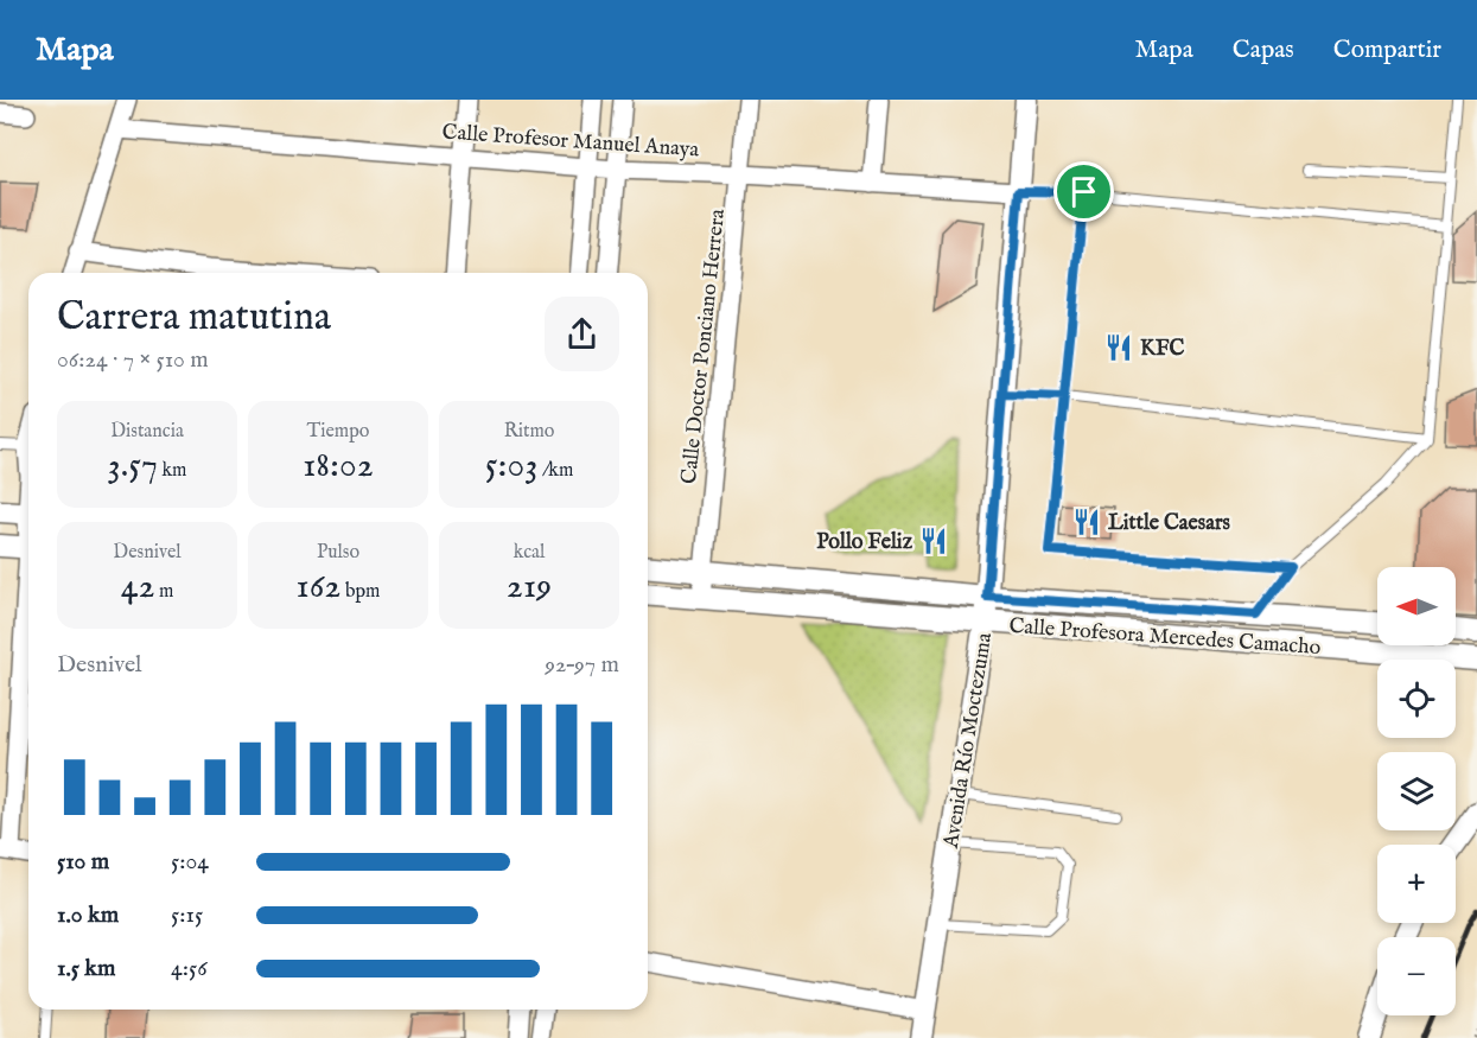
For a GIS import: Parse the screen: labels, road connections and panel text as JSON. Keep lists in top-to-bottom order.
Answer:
{
  "streets": {
    "street": [
      "Calle Profesor Manuel Anaya",
      "Calle Doctor Ponciano Herrera",
      "Calle Profesora Mercedes Camacho",
      "Avenida Río Moctezuma"
    ]
  },
  "crossings": [
    ["Calle Profesor Manuel Anaya", "Calle Doctor Ponciano Herrera"],
    ["Calle Profesor Manuel Anaya", "Avenida Río Moctezuma"],
    ["Calle Doctor Ponciano Herrera", "Calle Profesora Mercedes Camacho"],
    ["Calle Profesora Mercedes Camacho", "Avenida Río Moctezuma"]
  ],
  "places": {
    "restaurant": ["KFC", "Little Caesars", "Pollo Feliz"]
  },
  "north": "left",
  "page": {
    "header": "Mapa",
    "nav": ["Mapa", "Capas", "Compartir"],
    "heading": ["Carrera matutina", "06:24 · 7 × 510 m"],
    "stats": [
      ["Distancia", "3.57 km"],
      ["Tiempo", "18:02"],
      ["Ritmo", "5:03 /km"],
      ["Desnivel", "42 m"],
      ["Pulso", "162 bpm"],
      ["kcal", "219"]
    ],
    "map_buttons": ["+", "−"],
    "chart": ["Desnivel", "92–97 m"],
    "list": [
      {
        "name": "510 m",
        "note": "5:04"
      },
      {
        "name": "1.0 km",
        "note": "5:15"
      },
      {
        "name": "1.5 km",
        "note": "4:56"
      }
    ]
  }
}
